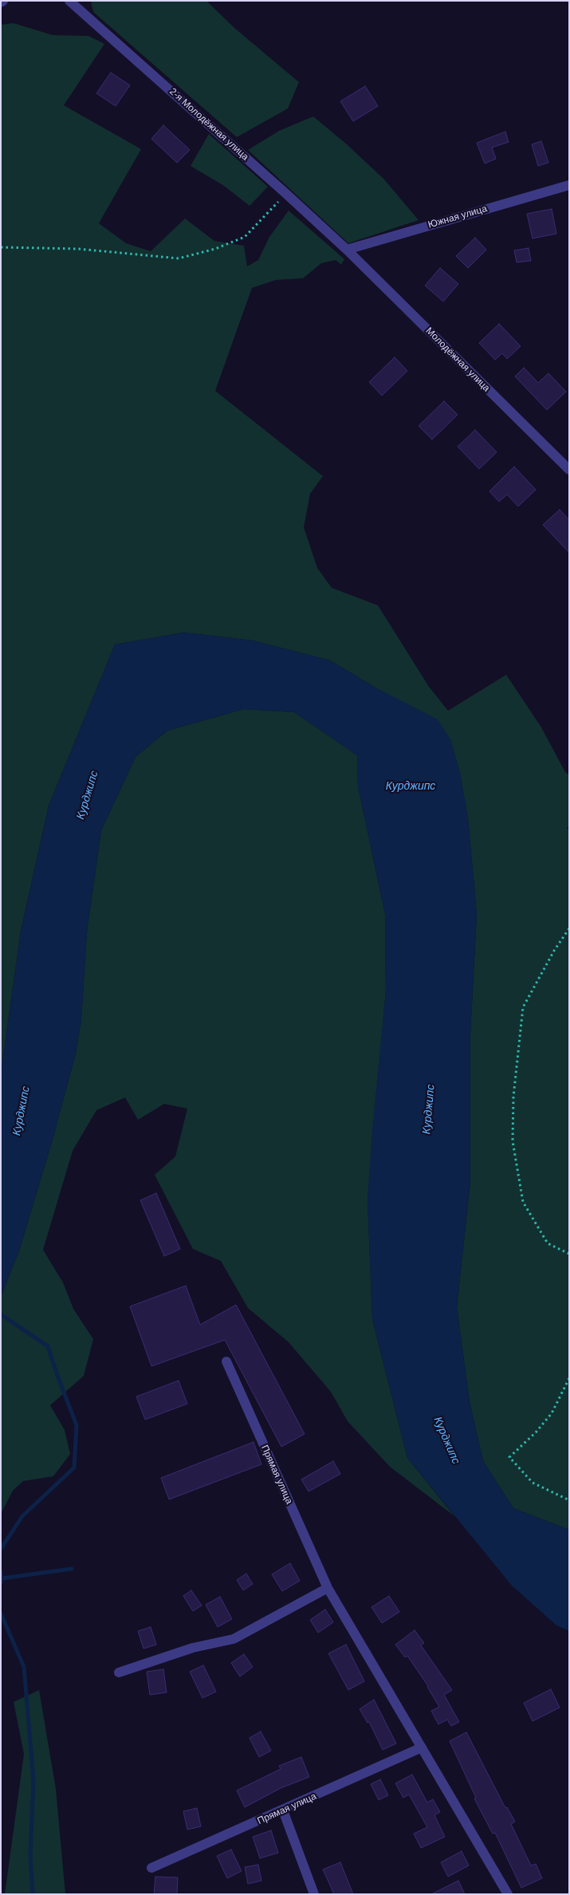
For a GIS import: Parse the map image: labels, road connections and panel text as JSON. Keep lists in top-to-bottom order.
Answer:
{
  "streets": {
    "street": [
      "2-я Молодёжная улица",
      "Южная улица",
      "Молодёжная улица",
      "Прямая улица"
    ]
  },
  "crossings": [
    ["2-я Молодёжная улица", "Южная улица"],
    ["2-я Молодёжная улица", "Молодёжная улица"],
    ["Южная улица", "Молодёжная улица"]
  ],
  "water": ["Курджипс"]
}
